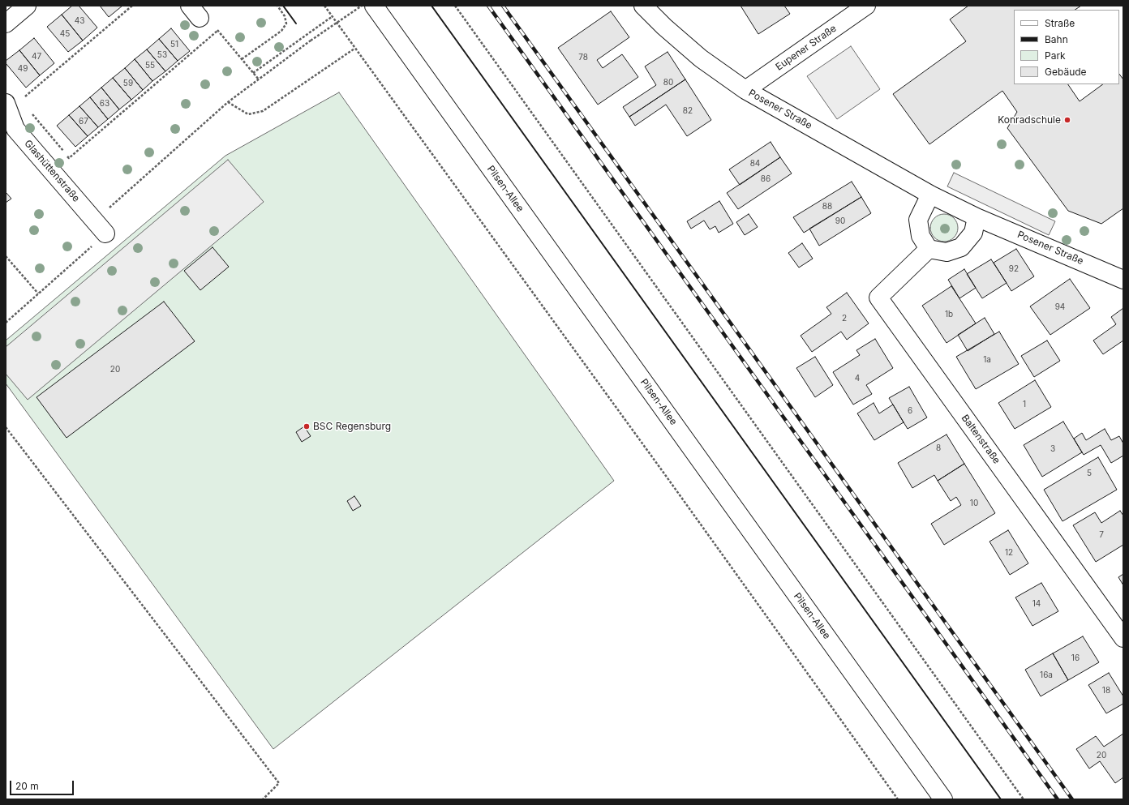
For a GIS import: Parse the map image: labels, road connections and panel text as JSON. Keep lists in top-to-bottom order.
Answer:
{
  "streets": {
    "street": [
      "Eupener Straße",
      "Posener Straße",
      "Glashüttenstraße",
      "Pilsen-Allee",
      "Baltenstraße"
    ]
  },
  "crossings": [
    ["Eupener Straße", "Posener Straße"],
    ["Posener Straße", "Baltenstraße"]
  ],
  "places": ["Konradschule", "BSC Regensburg"],
  "house_numbers": [
    "43",
    "45",
    "51",
    "53",
    "47",
    "78",
    "55",
    "49",
    "80",
    "59",
    "63",
    "82",
    "67",
    "84",
    "86",
    "88",
    "90",
    "92",
    "94",
    "1b",
    "2",
    "1a",
    "20",
    "4",
    "1",
    "6",
    "8",
    "3",
    "5",
    "10",
    "7",
    "12",
    "14",
    "16",
    "16a",
    "18",
    "20"
  ],
  "legend": [
    "Straße",
    "Bahn",
    "Park",
    "Gebäude"
  ],
  "scale_bar": "20 m"
}
